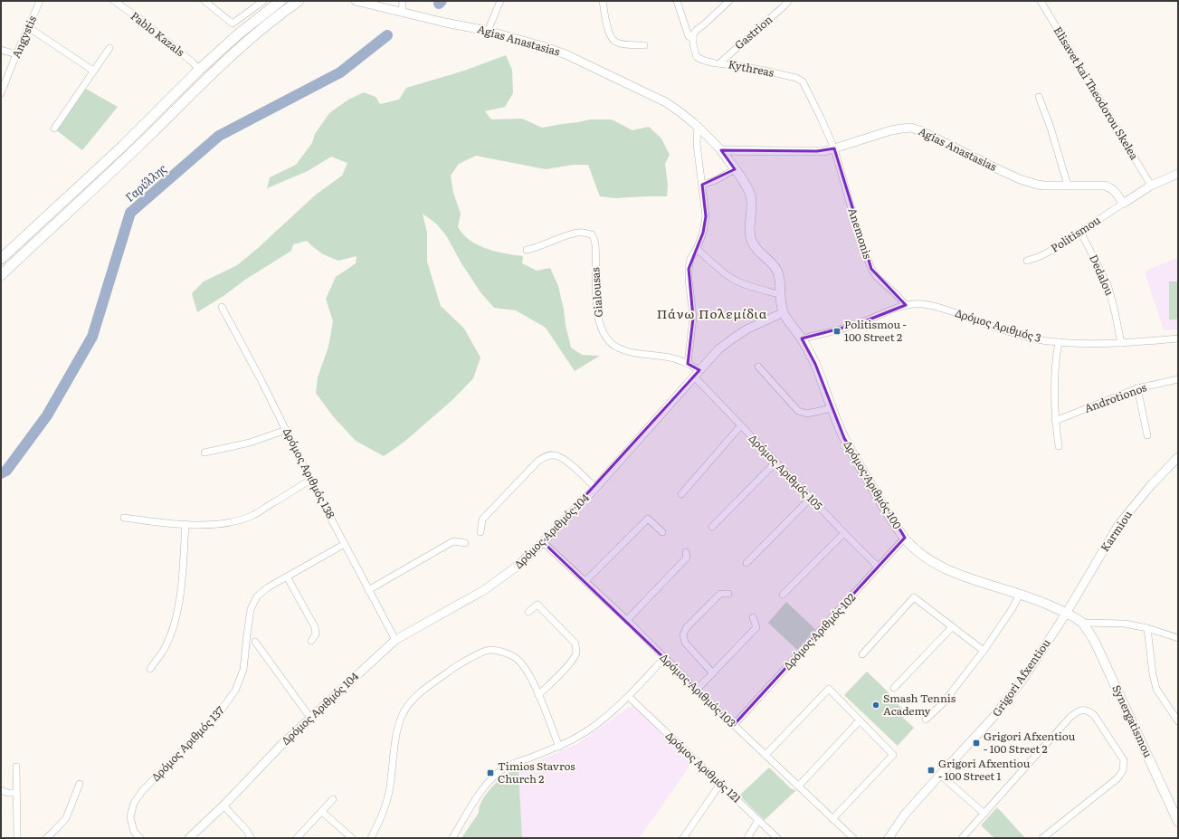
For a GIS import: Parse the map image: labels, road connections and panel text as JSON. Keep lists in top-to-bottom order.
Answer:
{
  "streets": {
    "main road": ["Agias Anastasias", "Δρόμος Αριθμός 100", "Synergatismou"],
    "street": [
      "Gastrion",
      "Pablo Kazals",
      "Angystis",
      "Kythreas",
      "Elisavet kai Theodorou Skelea",
      "Anemonis",
      "Politismou",
      "Dedalou",
      "Gialousas",
      "Δρόμος Αριθμός 3",
      "Androtionos",
      "Δρόμος Αριθμός 105",
      "Δρόμος Αριθμός 138",
      "Δρόμος Αριθμός 104",
      "Karmiou",
      "Δρόμος Αριθμός 102",
      "Grigori Afxentiou",
      "Δρόμος Αριθμός 103",
      "Δρόμος Αριθμός 137",
      "Δρόμος Αριθμός 121"
    ]
  },
  "crossings": [
    ["Gastrion", "Kythreas"],
    ["Agias Anastasias", "Kythreas"],
    ["Agias Anastasias", "Anemonis"],
    ["Agias Anastasias", "Politismou"],
    ["Agias Anastasias", "Δρόμος Αριθμός 100"],
    ["Agias Anastasias", "Δρόμος Αριθμός 104"],
    ["Kythreas", "Anemonis"],
    ["Anemonis", "Δρόμος Αριθμός 3"],
    ["Politismou", "Dedalou"],
    ["Dedalou", "Δρόμος Αριθμός 3"],
    ["Gialousas", "Δρόμος Αριθμός 104"],
    ["Δρόμος Αριθμός 105", "Δρόμος Αριθμός 104"],
    ["Δρόμος Αριθμός 105", "Δρόμος Αριθμός 102"],
    ["Δρόμος Αριθμός 138", "Δρόμος Αριθμός 104"],
    ["Δρόμος Αριθμός 138", "Δρόμος Αριθμός 137"],
    ["Δρόμος Αριθμός 100", "Δρόμος Αριθμός 104"],
    ["Δρόμος Αριθμός 100", "Karmiou"],
    ["Δρόμος Αριθμός 100", "Δρόμος Αριθμός 102"],
    ["Δρόμος Αριθμός 100", "Grigori Afxentiou"],
    ["Δρόμος Αριθμός 100", "Synergatismou"],
    ["Δρόμος Αριθμός 104", "Δρόμος Αριθμός 103"],
    ["Karmiou", "Grigori Afxentiou"],
    ["Δρόμος Αριθμός 102", "Δρόμος Αριθμός 103"]
  ],
  "districts": ["Πάνω Πολεμίδια"],
  "water": ["Γαρύλλης"],
  "places": {
    "transit": [
      "Politismou - 100 Street 2",
      "Grigori Afxentiou - 100 Street 2",
      "Grigori Afxentiou - 100 Street 1",
      "Timios Stavros Church 2"
    ],
    "other": ["Smash Tennis Academy"]
  }
}
